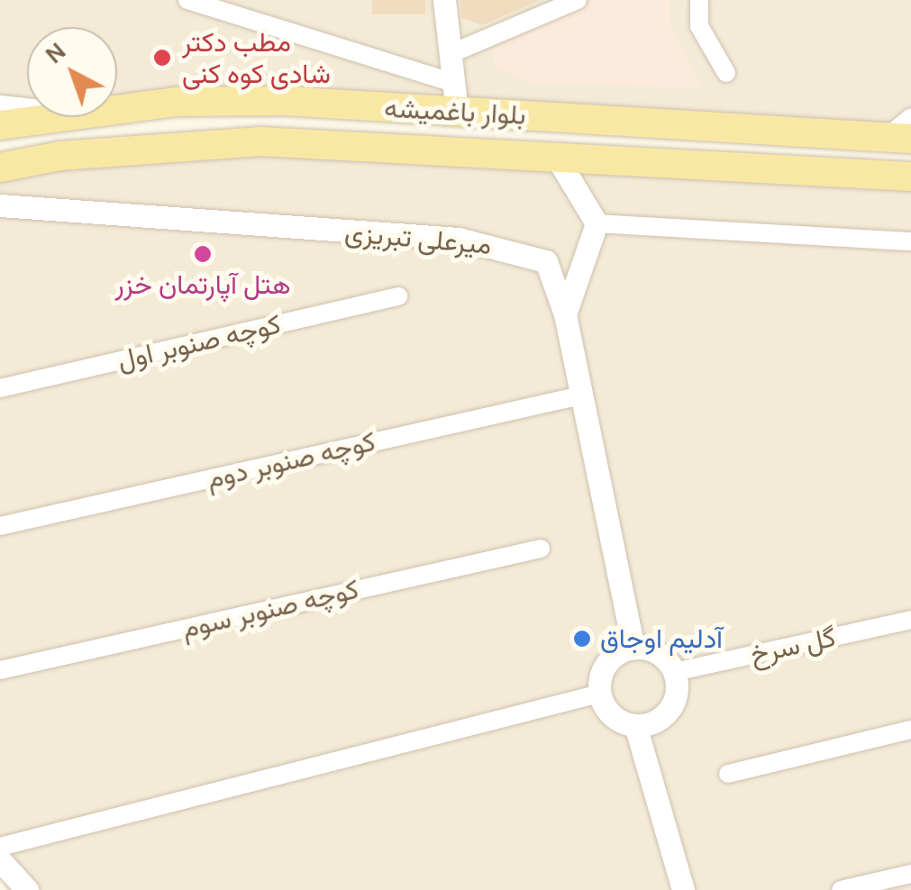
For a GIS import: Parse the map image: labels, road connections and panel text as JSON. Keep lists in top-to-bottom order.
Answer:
{
  "streets": {
    "main road": ["بلوار باغمیشه"],
    "street": [
      "میرعلی تبریزی",
      "کوچه صنوبر اول",
      "کوچه صنوبر دوم",
      "کوچه صنوبر سوم",
      "گل سرخ"
    ]
  },
  "crossings": [
    ["میرعلی تبریزی", "کوچه صنوبر دوم"],
    ["میرعلی تبریزی", "گل سرخ"]
  ],
  "places": ["مطب دکتر شادی کوه کنی", "هتل آپارتمان خزر", "آدلیم اوجاق"],
  "north": "top left"
}
